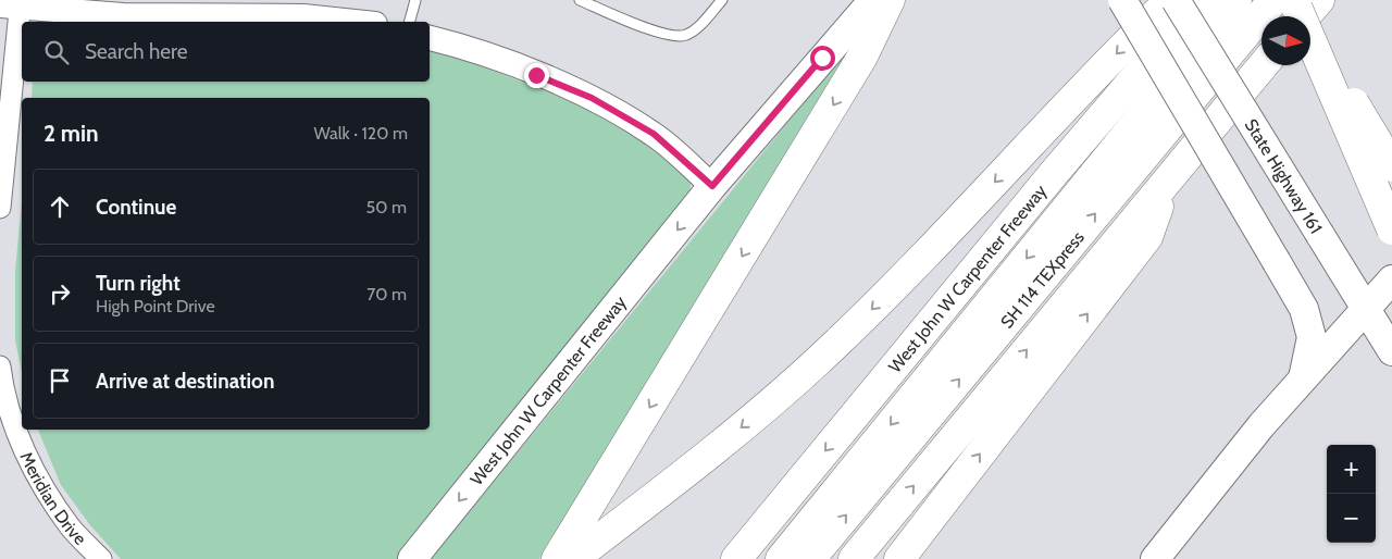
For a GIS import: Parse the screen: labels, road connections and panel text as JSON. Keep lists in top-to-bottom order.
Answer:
{
  "streets": {
    "highway": ["West John W Carpenter Freeway", "SH 114 TEXpress"],
    "main road": ["State Highway 161"],
    "street": ["Meridian Drive"]
  },
  "one_way": ["West John W Carpenter Freeway"],
  "north": "right",
  "page": {
    "search": "Search here",
    "heading": ["2 min", "Walk · 120 m"],
    "list": [
      ["Continue", "50 m"],
      ["Turn right", "High Point Drive", "70 m"],
      "Arrive at destination"
    ],
    "map_buttons": ["+", "−"]
  }
}
